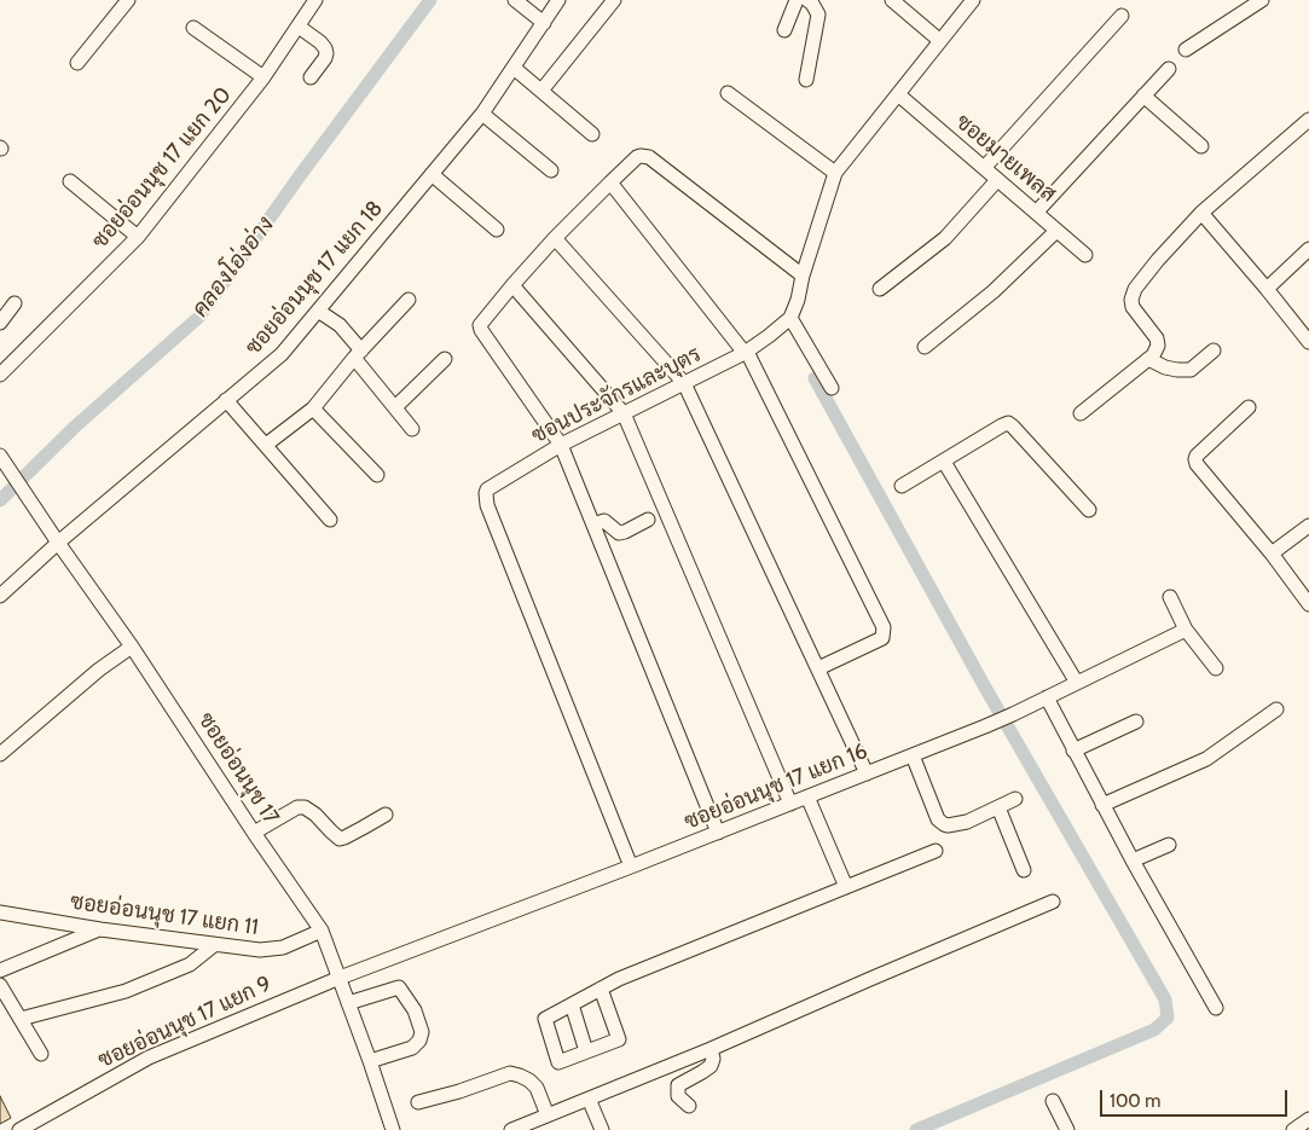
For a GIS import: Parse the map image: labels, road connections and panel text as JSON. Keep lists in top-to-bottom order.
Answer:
{
  "streets": {
    "street": [
      "ซอยมายเพลส",
      "ซอยอ่อนนุช 17 แยก 20",
      "ซอยอ่อนนุช 17 แยก 18",
      "ซอนประจักรและบุตร",
      "ซอยอ่อนนุช 17",
      "ซอยอ่อนนุช 17 แยก 16",
      "ซอยอ่อนนุช 17 แยก 11",
      "ซอยอ่อนนุช 17 แยก 9"
    ]
  },
  "crossings": [
    ["ซอยอ่อนนุช 17 แยก 18", "ซอยอ่อนนุช 17"],
    ["ซอนประจักรและบุตร", "ซอยอ่อนนุช 17 แยก 16"],
    ["ซอยอ่อนนุช 17", "ซอยอ่อนนุช 17 แยก 16"],
    ["ซอยอ่อนนุช 17", "ซอยอ่อนนุช 17 แยก 11"],
    ["ซอยอ่อนนุช 17", "ซอยอ่อนนุช 17 แยก 9"],
    ["ซอยอ่อนนุช 17 แยก 16", "ซอยอ่อนนุช 17 แยก 9"]
  ],
  "water": ["คลองโอ่งอ่าง"],
  "scale_bar": "100 m"
}
